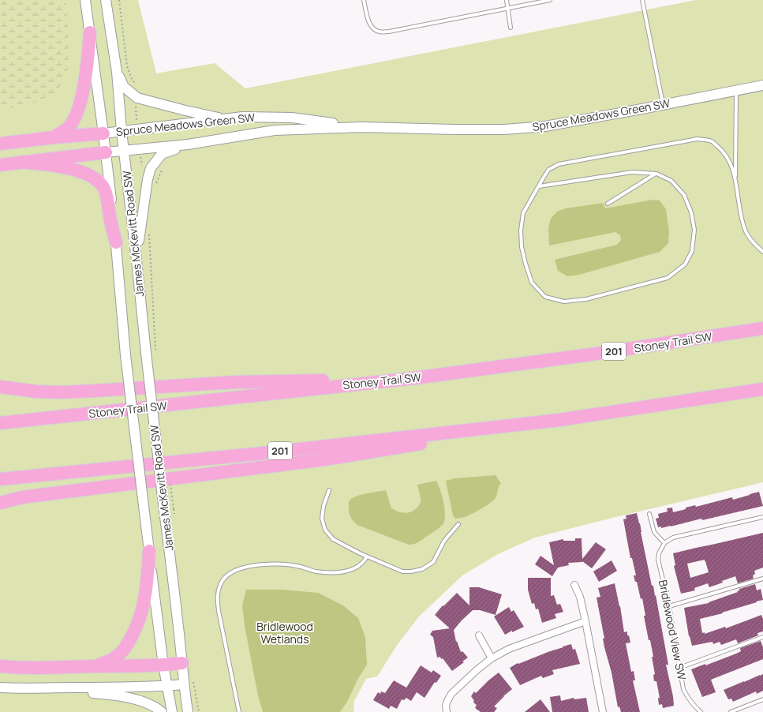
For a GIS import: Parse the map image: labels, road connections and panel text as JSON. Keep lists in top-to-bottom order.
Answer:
{
  "streets": {
    "highway": ["Stoney Trail SW", "201"],
    "main road": ["Spruce Meadows Green SW", "James McKevitt Road SW"],
    "lane": ["Bridlewood View SW"]
  },
  "crossings": [
    ["Spruce Meadows Green SW", "James McKevitt Road SW"]
  ],
  "parks": ["Bridlewood Wetlands"]
}
